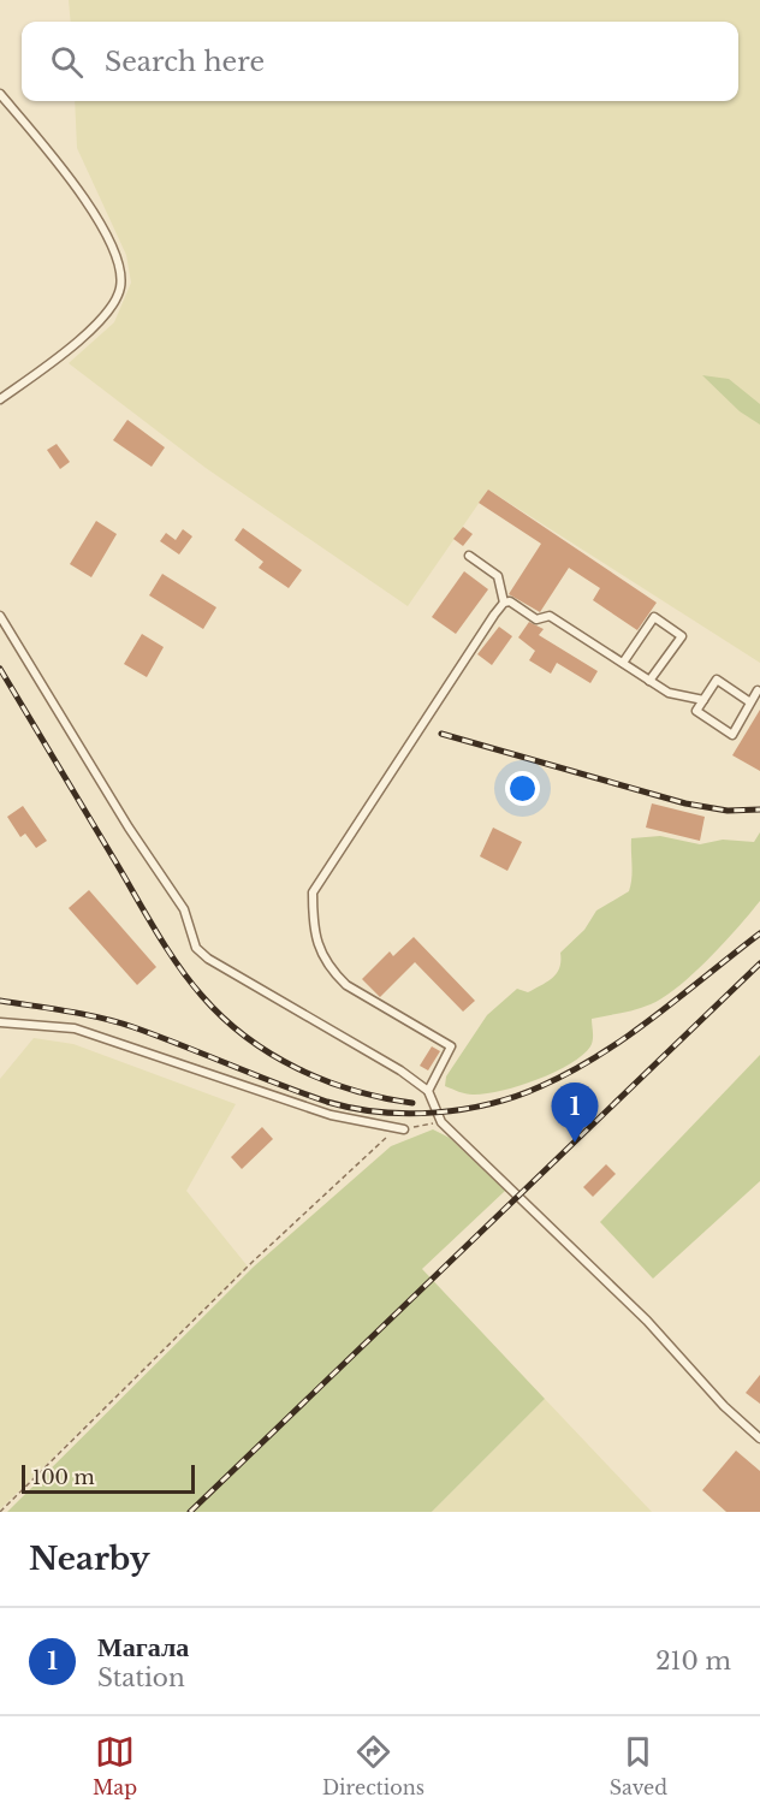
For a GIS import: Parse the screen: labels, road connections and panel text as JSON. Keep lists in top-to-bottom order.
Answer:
{
  "scale_bar": "100 m",
  "page": {
    "search": "Search here",
    "pins": "1",
    "scale": "100 m",
    "heading": "Nearby",
    "list": [
      {
        "mark": "1",
        "name": "Магала",
        "note": "Station",
        "value": "210 m"
      }
    ],
    "nav": ["Map", "Directions", "Saved"]
  }
}
